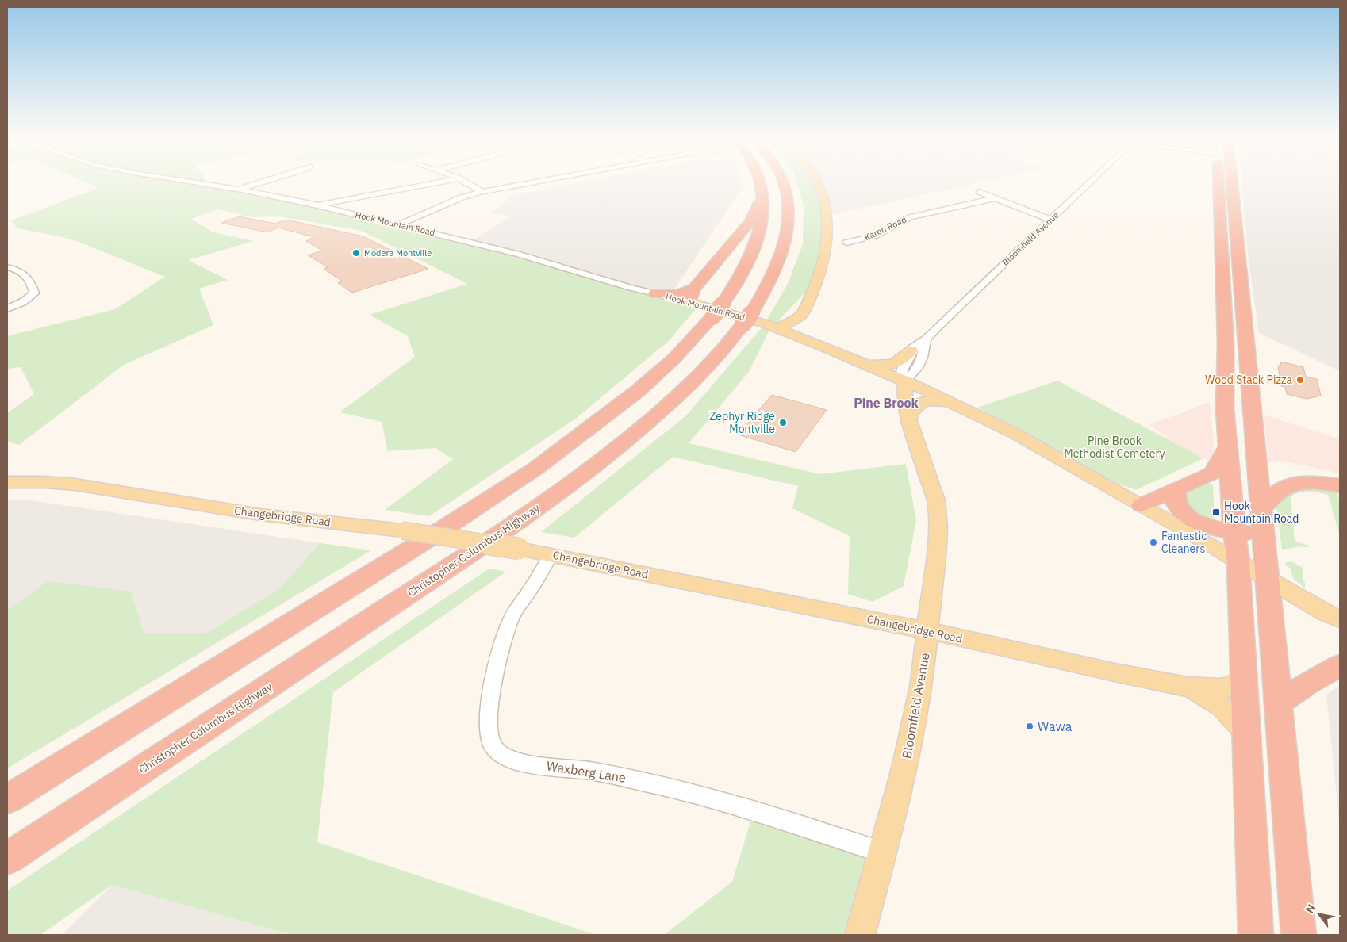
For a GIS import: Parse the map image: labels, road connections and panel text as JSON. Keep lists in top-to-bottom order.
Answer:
{
  "streets": {
    "highway": ["Christopher Columbus Highway"],
    "main road": ["Hook Mountain Road", "Bloomfield Avenue", "Changebridge Road"],
    "street": ["Karen Road", "Waxberg Lane"]
  },
  "crossings": [
    ["Hook Mountain Road", "Bloomfield Avenue"],
    ["Bloomfield Avenue", "Changebridge Road"],
    ["Bloomfield Avenue", "Waxberg Lane"],
    ["Changebridge Road", "Waxberg Lane"]
  ],
  "districts": ["Pine Brook"],
  "parks": ["Pine Brook Methodist Cemetery"],
  "places": {
    "other": [
      "Modera Montville",
      "Wood Stack Pizza",
      "Zephyr Ridge Montville",
      "Fantastic Cleaners",
      "Wawa"
    ],
    "transit": ["Hook Mountain Road"]
  },
  "north": "top left"
}
